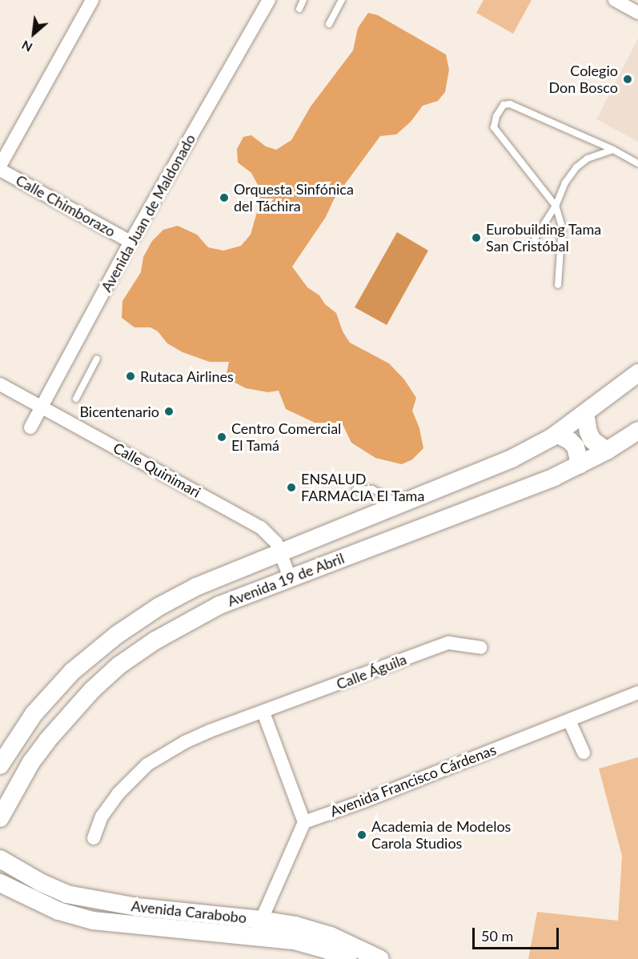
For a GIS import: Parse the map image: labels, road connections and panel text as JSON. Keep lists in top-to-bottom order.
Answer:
{
  "streets": {
    "main road": ["Avenida 19 de Abril", "Avenida Carabobo"],
    "street": [
      "Calle Chimborazo",
      "Avenida Juan de Maldonado",
      "Calle Quinimari",
      "Calle Águila",
      "Avenida Francisco Cárdenas"
    ]
  },
  "crossings": [
    ["Calle Chimborazo", "Avenida Juan de Maldonado"],
    ["Avenida Juan de Maldonado", "Calle Quinimari"],
    ["Calle Quinimari", "Avenida 19 de Abril"]
  ],
  "places": [
    "Colegio Don Bosco",
    "Orquesta Sinfónica del Táchira",
    "Eurobuilding Tama San Cristóbal",
    "Rutaca Airlines",
    "Bicentenario",
    "Centro Comercial El Tamá",
    "ENSALUD FARMACIA El Tama",
    "Academia de Modelos Carola Studios"
  ],
  "scale_bar": "50 m",
  "north": "bottom left"
}
